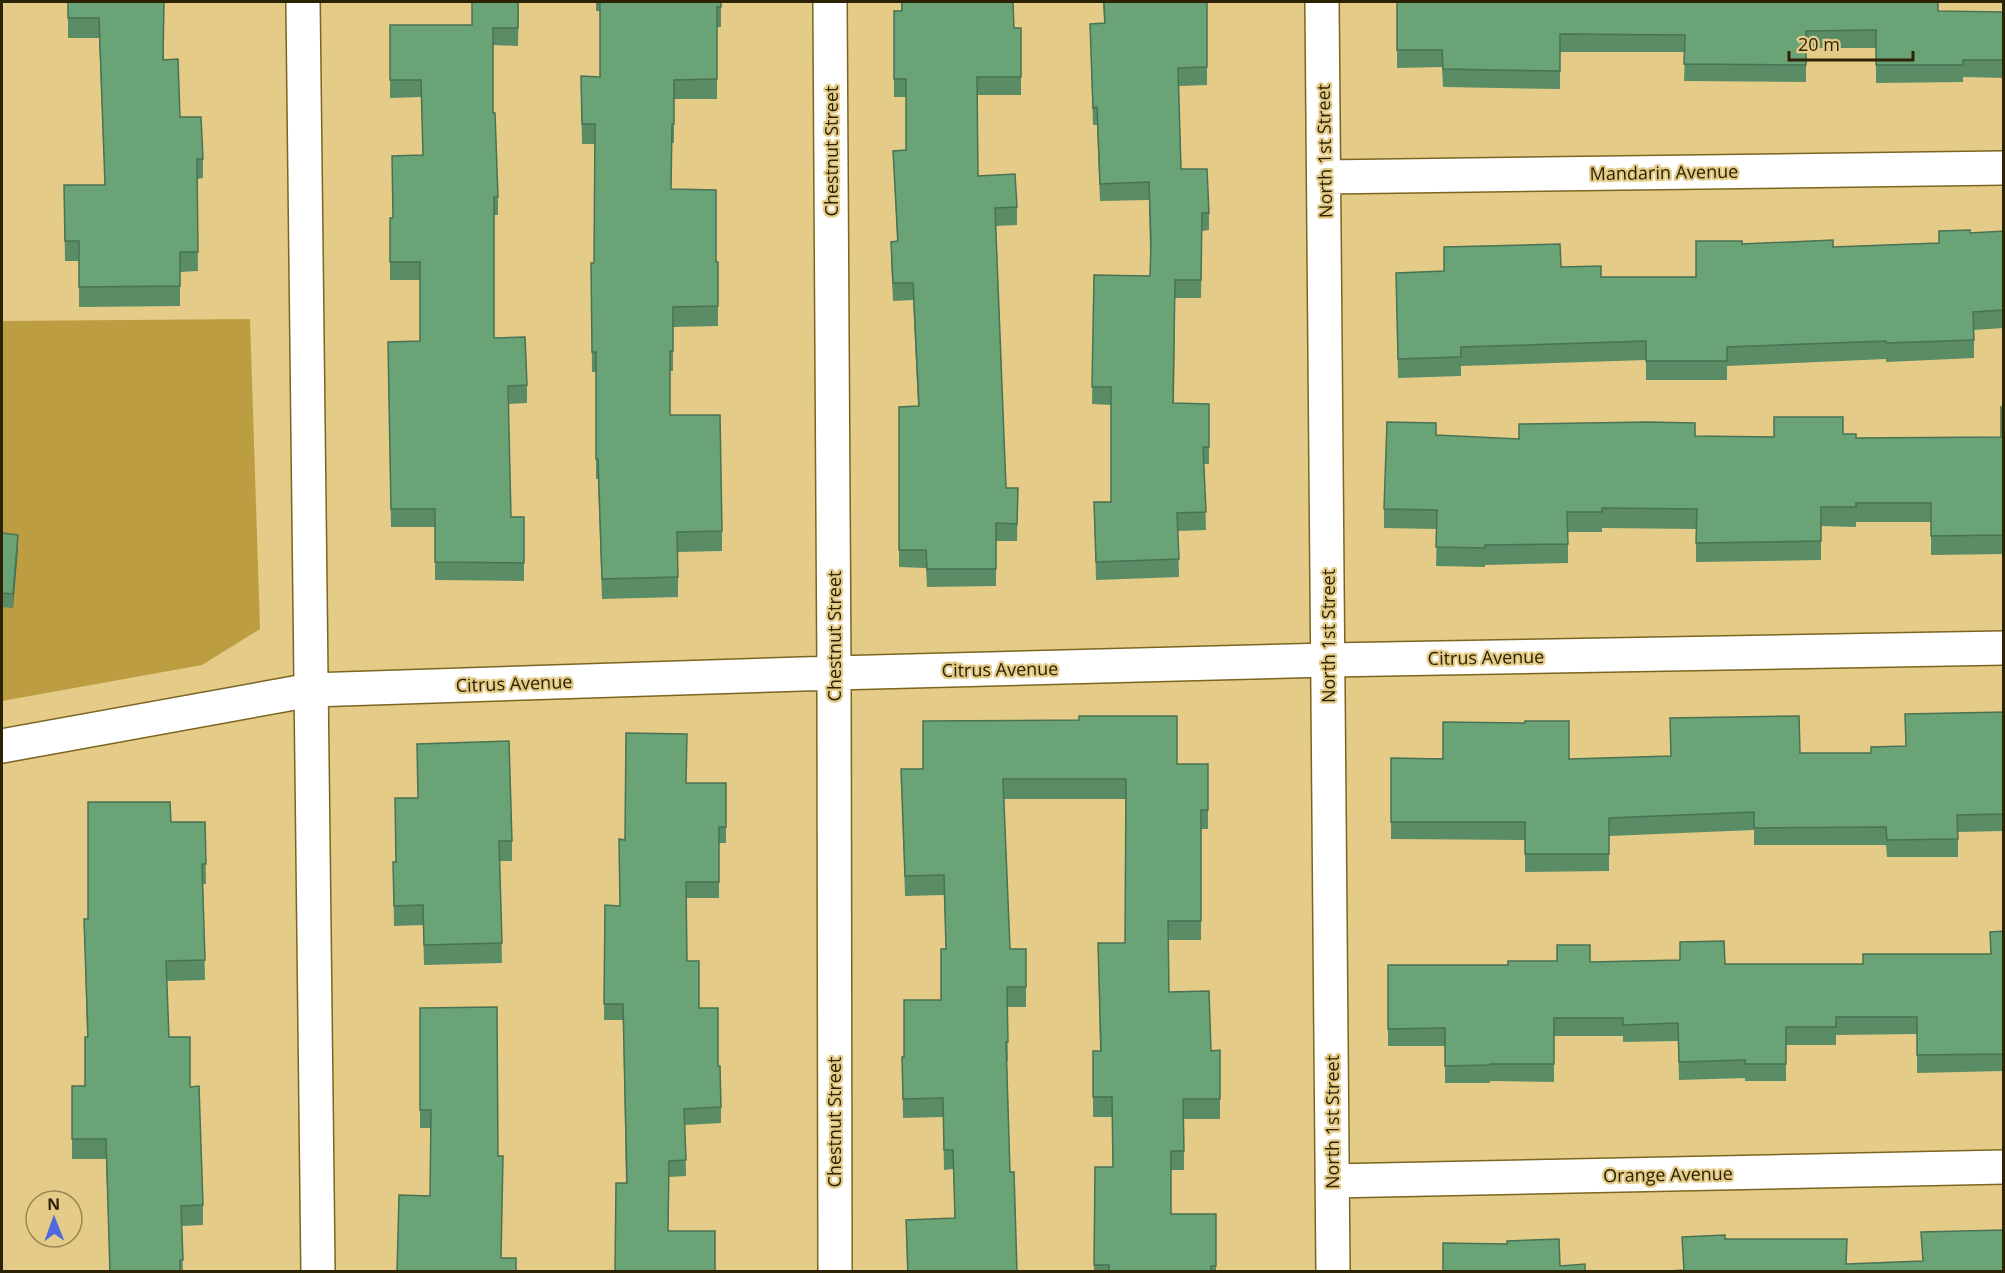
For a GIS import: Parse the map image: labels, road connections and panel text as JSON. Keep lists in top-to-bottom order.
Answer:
{
  "streets": {
    "street": [
      "Chestnut Street",
      "North 1st Street",
      "Mandarin Avenue",
      "Citrus Avenue",
      "Orange Avenue"
    ]
  },
  "crossings": [
    ["Chestnut Street", "Citrus Avenue"],
    ["North 1st Street", "Mandarin Avenue"],
    ["North 1st Street", "Citrus Avenue"],
    ["North 1st Street", "Orange Avenue"]
  ],
  "scale_bar": "20 m",
  "north": "top"
}
